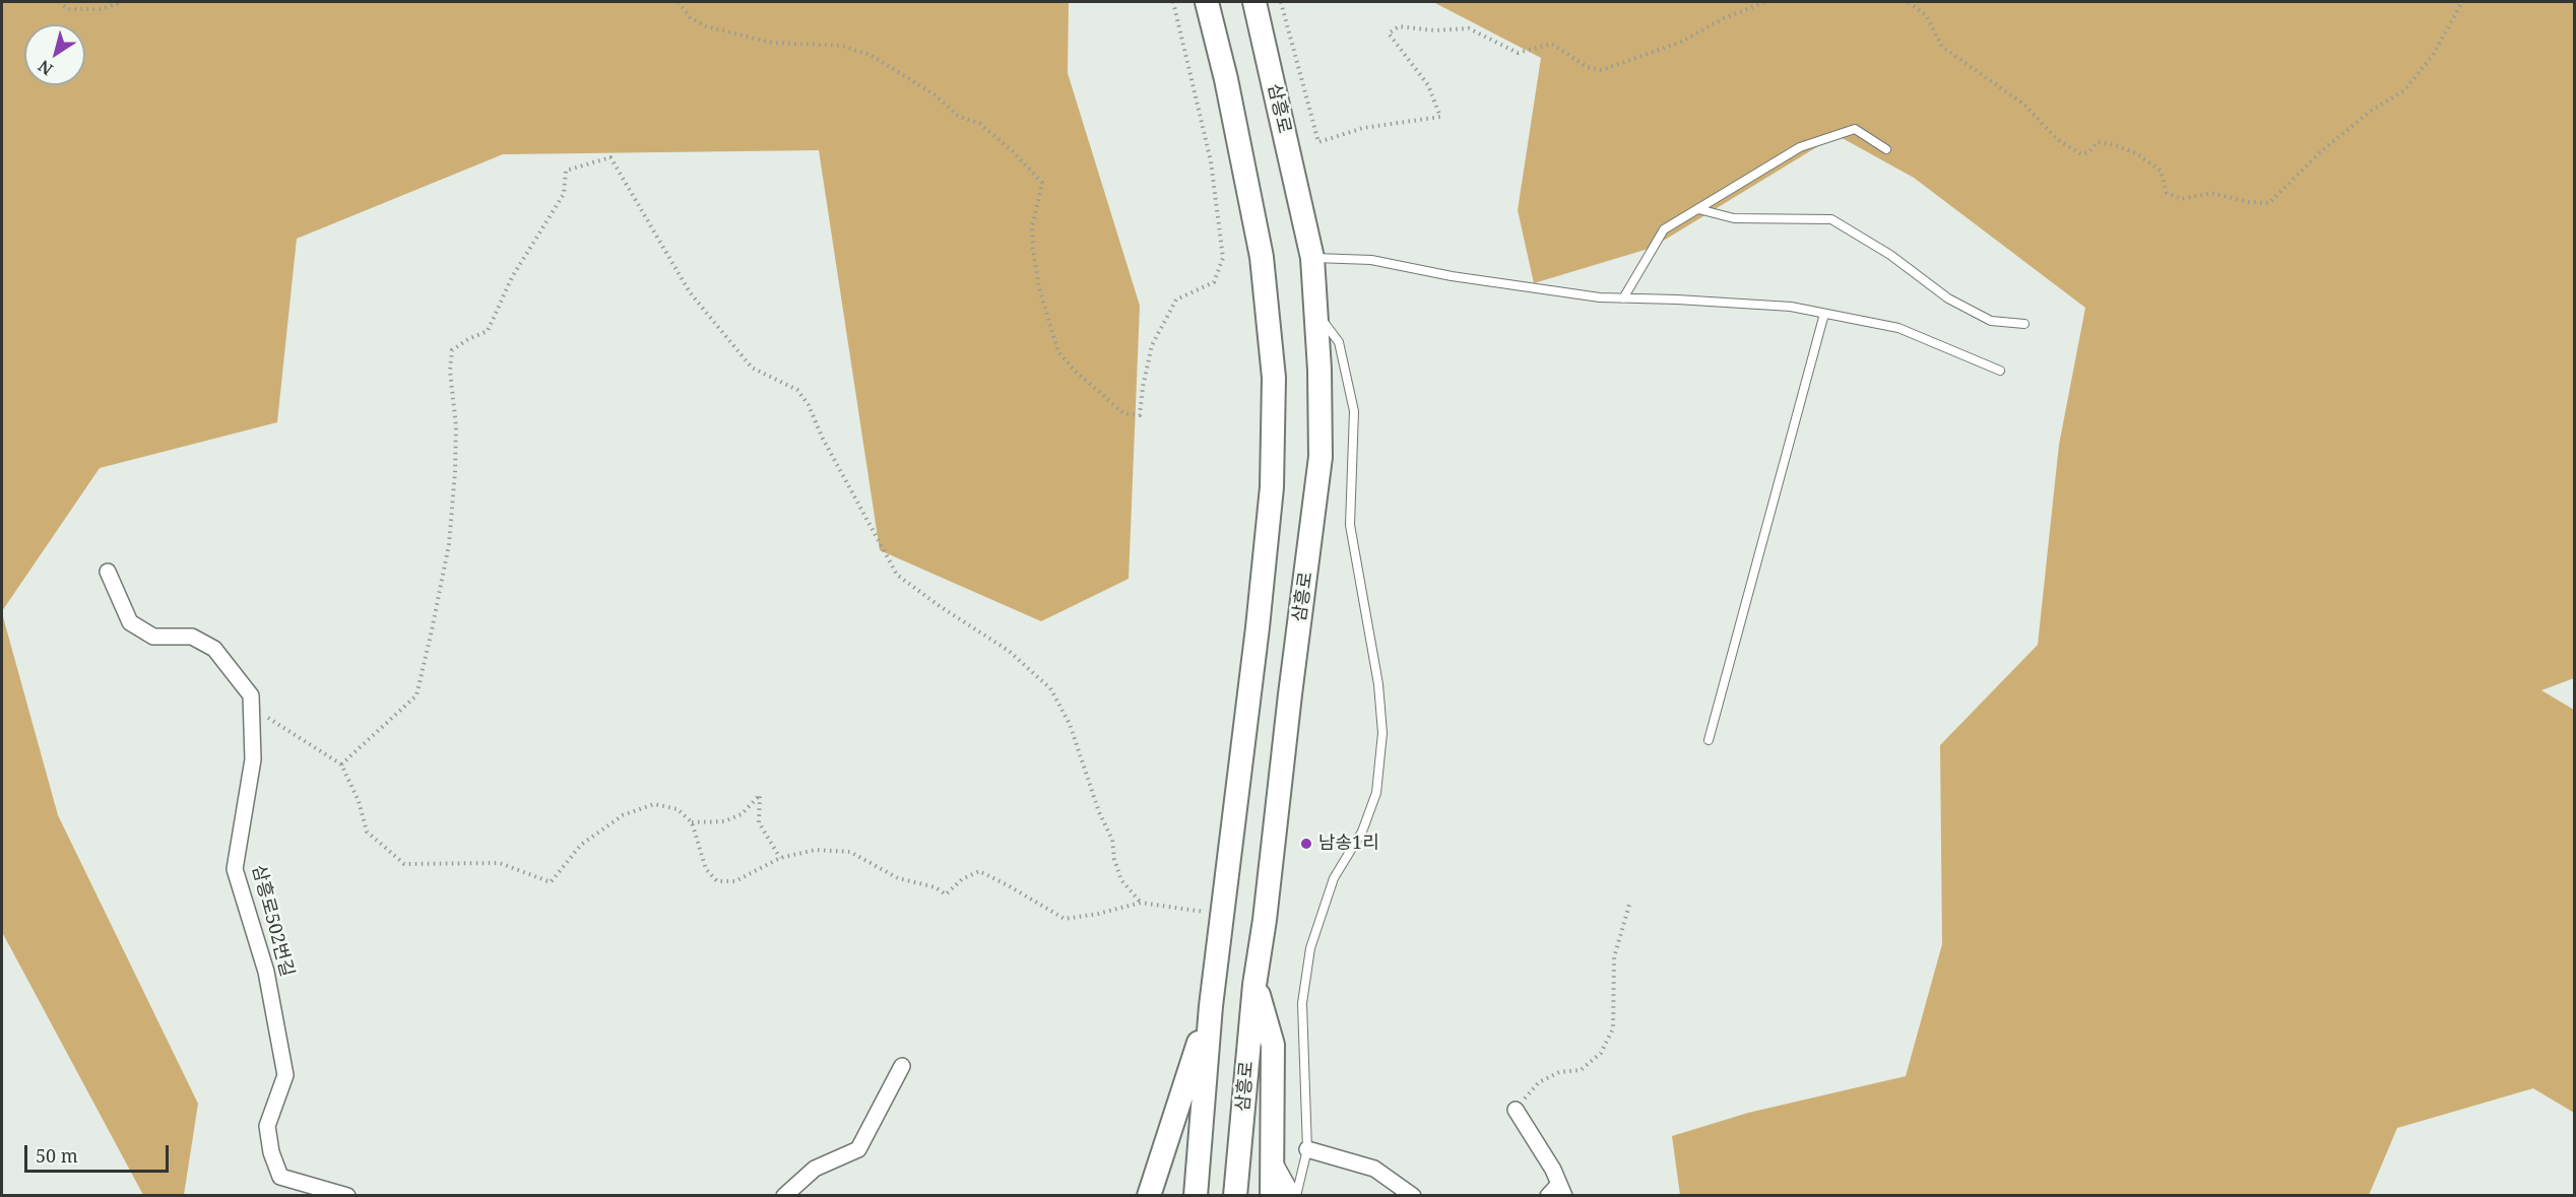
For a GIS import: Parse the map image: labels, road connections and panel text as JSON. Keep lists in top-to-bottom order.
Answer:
{
  "streets": {
    "main road": ["삼흥로"],
    "street": ["삼흥로502번길"]
  },
  "places": ["남송1리"],
  "scale_bar": "50 m",
  "north": "bottom left"
}
